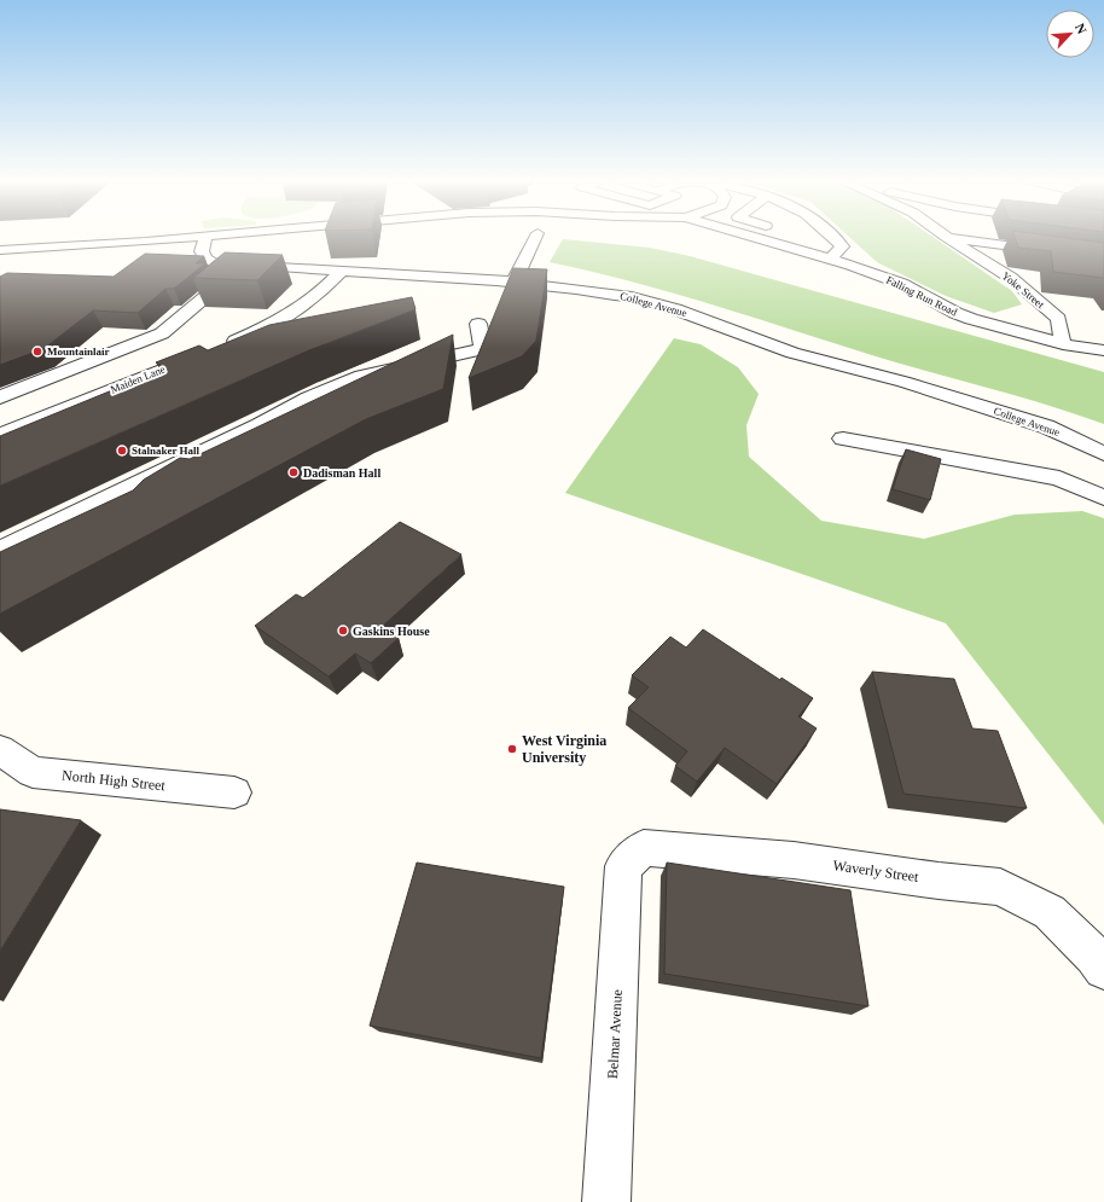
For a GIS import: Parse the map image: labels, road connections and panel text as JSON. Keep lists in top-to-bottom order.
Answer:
{
  "streets": {
    "street": [
      "Yoke Street",
      "Falling Run Road",
      "College Avenue",
      "Maiden Lane",
      "North High Street",
      "Waverly Street",
      "Belmar Avenue"
    ]
  },
  "crossings": [
    ["Yoke Street", "Falling Run Road"],
    ["Waverly Street", "Belmar Avenue"]
  ],
  "places": [
    "Mountainlair",
    "Stalnaker Hall",
    "Dadisman Hall",
    "Gaskins House",
    "West Virginia University"
  ],
  "north": "top right"
}
